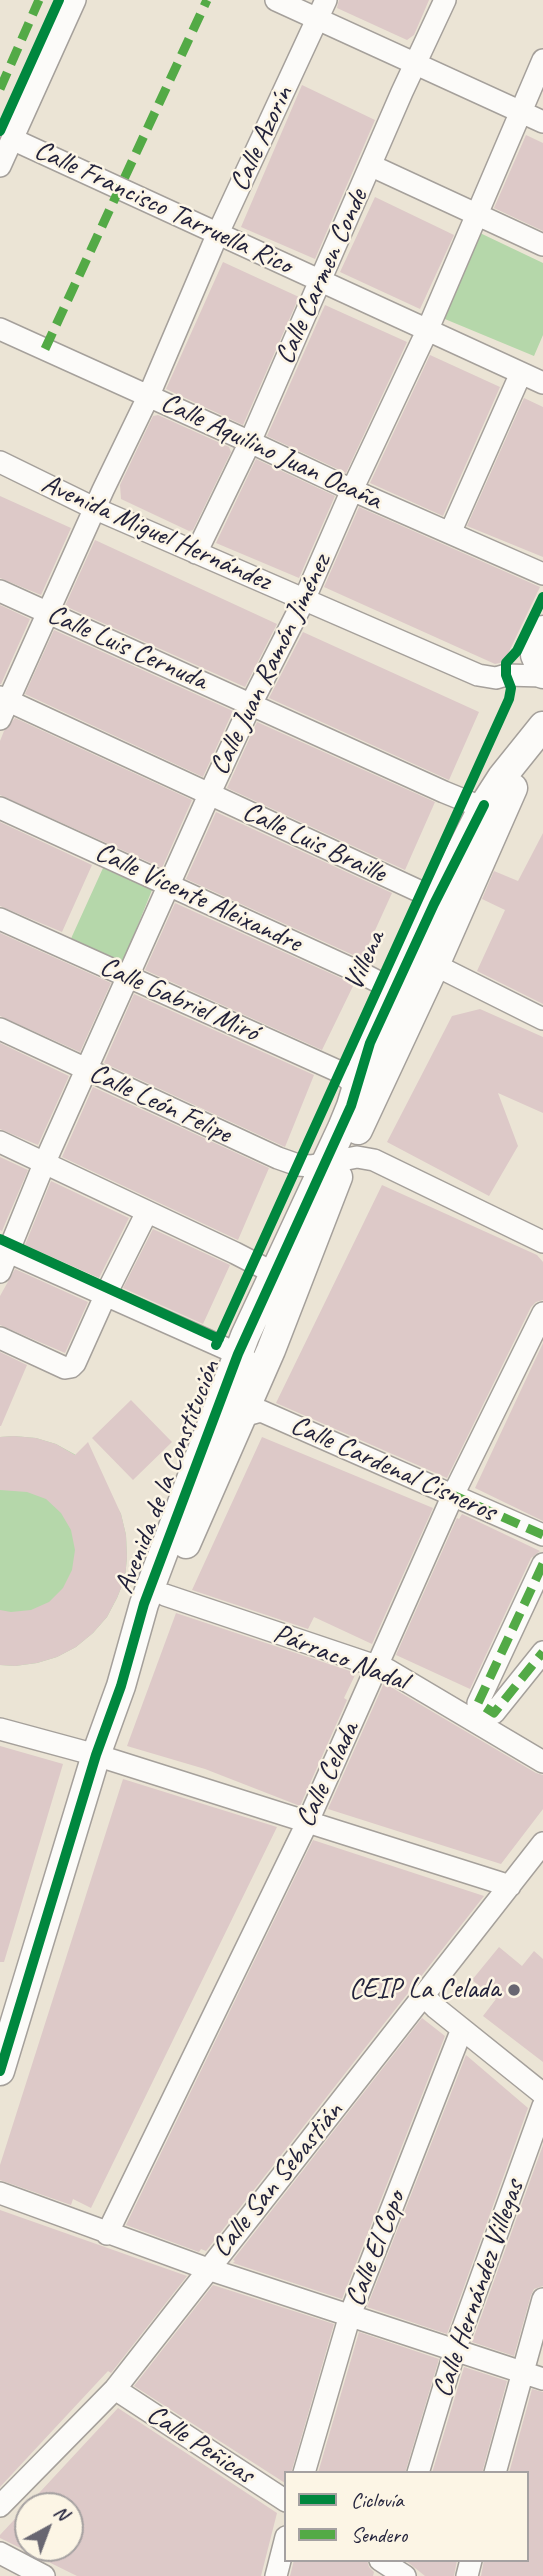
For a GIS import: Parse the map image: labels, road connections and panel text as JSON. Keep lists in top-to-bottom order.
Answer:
{
  "streets": {
    "street": [
      "Calle Azorín",
      "Calle Francisco Tarruella Rico",
      "Calle Carmen Conde",
      "Calle Aquilino Juan Ocaña",
      "Avenida Miguel Hernández",
      "Calle Luis Cernuda",
      "Calle Juan Ramón Jiménez",
      "Calle Luis Braille",
      "Calle Vicente Aleixandre",
      "Calle Gabriel Miró",
      "Calle León Felipe",
      "Calle Cardenal Cisneros",
      "Avenida de la Constitución",
      "Párraco Nadal",
      "Calle Celada",
      "Calle San Sebastián",
      "Calle El Copo",
      "Calle Hernández Villegas",
      "Calle Peñicas"
    ],
    "cycle path": ["Villena"]
  },
  "crossings": [
    ["Calle Azorín", "Calle Francisco Tarruella Rico"],
    ["Calle Azorín", "Calle Aquilino Juan Ocaña"],
    ["Calle Azorín", "Avenida Miguel Hernández"],
    ["Calle Azorín", "Calle Luis Cernuda"],
    ["Calle Azorín", "Calle Luis Braille"],
    ["Calle Francisco Tarruella Rico", "Calle Carmen Conde"],
    ["Calle Francisco Tarruella Rico", "Calle Juan Ramón Jiménez"],
    ["Calle Carmen Conde", "Calle Aquilino Juan Ocaña"],
    ["Calle Carmen Conde", "Avenida Miguel Hernández"],
    ["Calle Aquilino Juan Ocaña", "Calle Juan Ramón Jiménez"],
    ["Avenida Miguel Hernández", "Calle Juan Ramón Jiménez"],
    ["Calle Luis Cernuda", "Calle Juan Ramón Jiménez"],
    ["Calle Luis Cernuda", "Avenida de la Constitución"],
    ["Calle Juan Ramón Jiménez", "Calle Luis Braille"],
    ["Calle Juan Ramón Jiménez", "Calle Vicente Aleixandre"],
    ["Calle Juan Ramón Jiménez", "Calle Gabriel Miró"],
    ["Calle Juan Ramón Jiménez", "Calle León Felipe"],
    ["Calle Luis Braille", "Avenida de la Constitución"],
    ["Calle Vicente Aleixandre", "Avenida de la Constitución"],
    ["Calle Gabriel Miró", "Avenida de la Constitución"],
    ["Calle León Felipe", "Avenida de la Constitución"],
    ["Calle Cardenal Cisneros", "Calle Celada"],
    ["Párraco Nadal", "Calle Celada"],
    ["Calle San Sebastián", "Calle Peñicas"]
  ],
  "places": ["CEIP La Celada"],
  "legend": ["Ciclovía", "Sendero"],
  "north": "top right"
}
